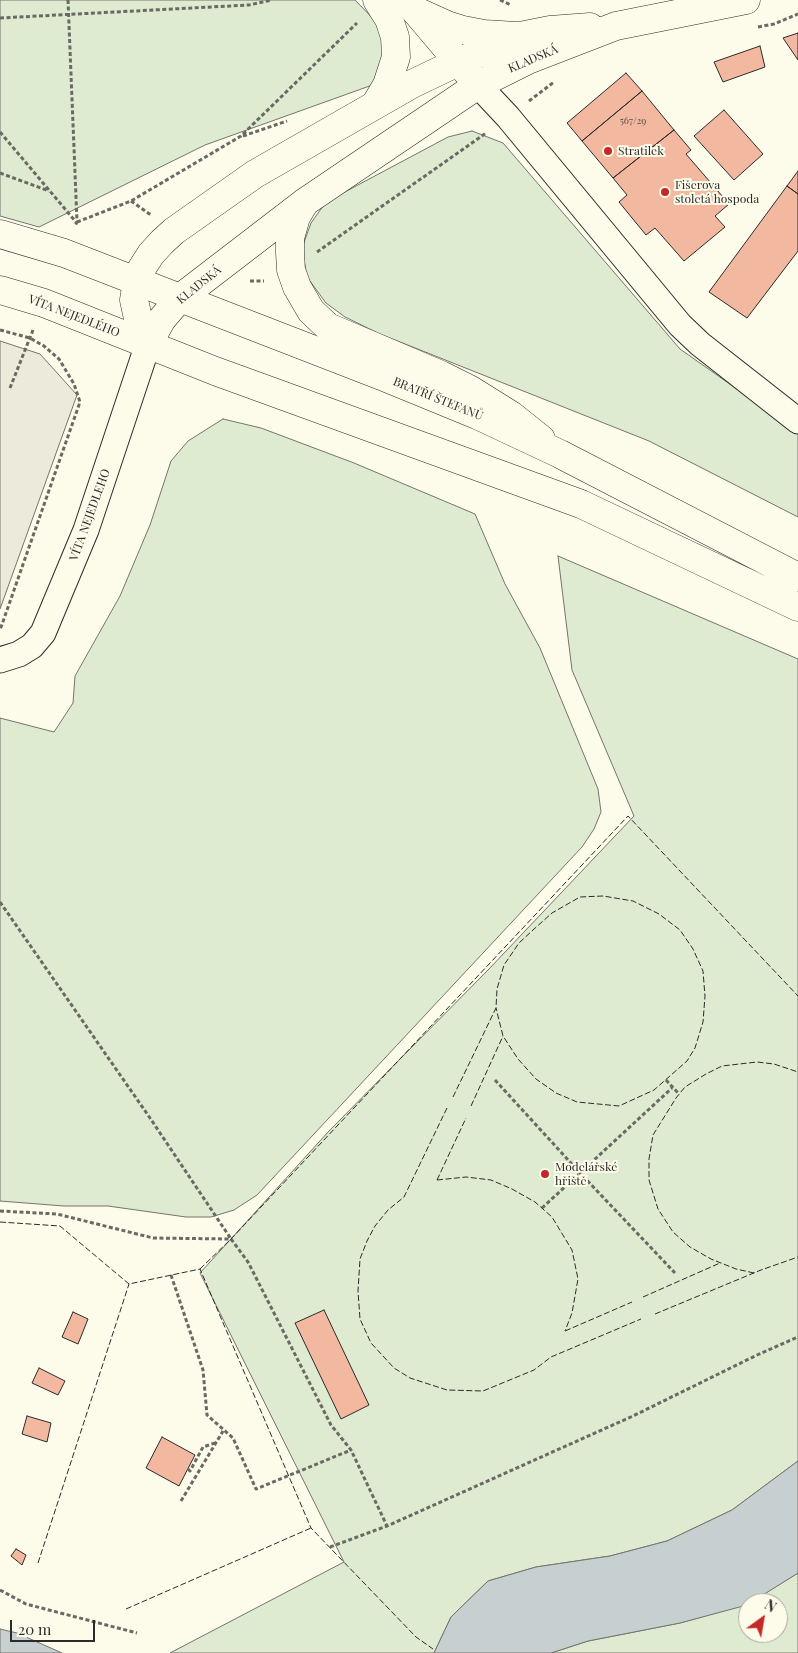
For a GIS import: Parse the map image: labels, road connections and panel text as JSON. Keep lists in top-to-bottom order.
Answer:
{
  "streets": {
    "main road": ["KLADSKÁ", "VÍTA NEJEDLÉHO", "BRATŘÍ ŠTEFANŮ"],
    "street": ["VÍTA NEJEDLEHO"]
  },
  "crossings": [
    ["KLADSKÁ", "VÍTA NEJEDLÉHO"],
    ["KLADSKÁ", "BRATŘÍ ŠTEFANŮ"],
    ["KLADSKÁ", "VÍTA NEJEDLEHO"],
    ["VÍTA NEJEDLÉHO", "VÍTA NEJEDLEHO"]
  ],
  "places": ["Stratilek", "Fišerova stoletá hospoda", "Modelářské hřiště"],
  "house_numbers": ["567/29"],
  "scale_bar": "20 m",
  "north": "top right"
}
